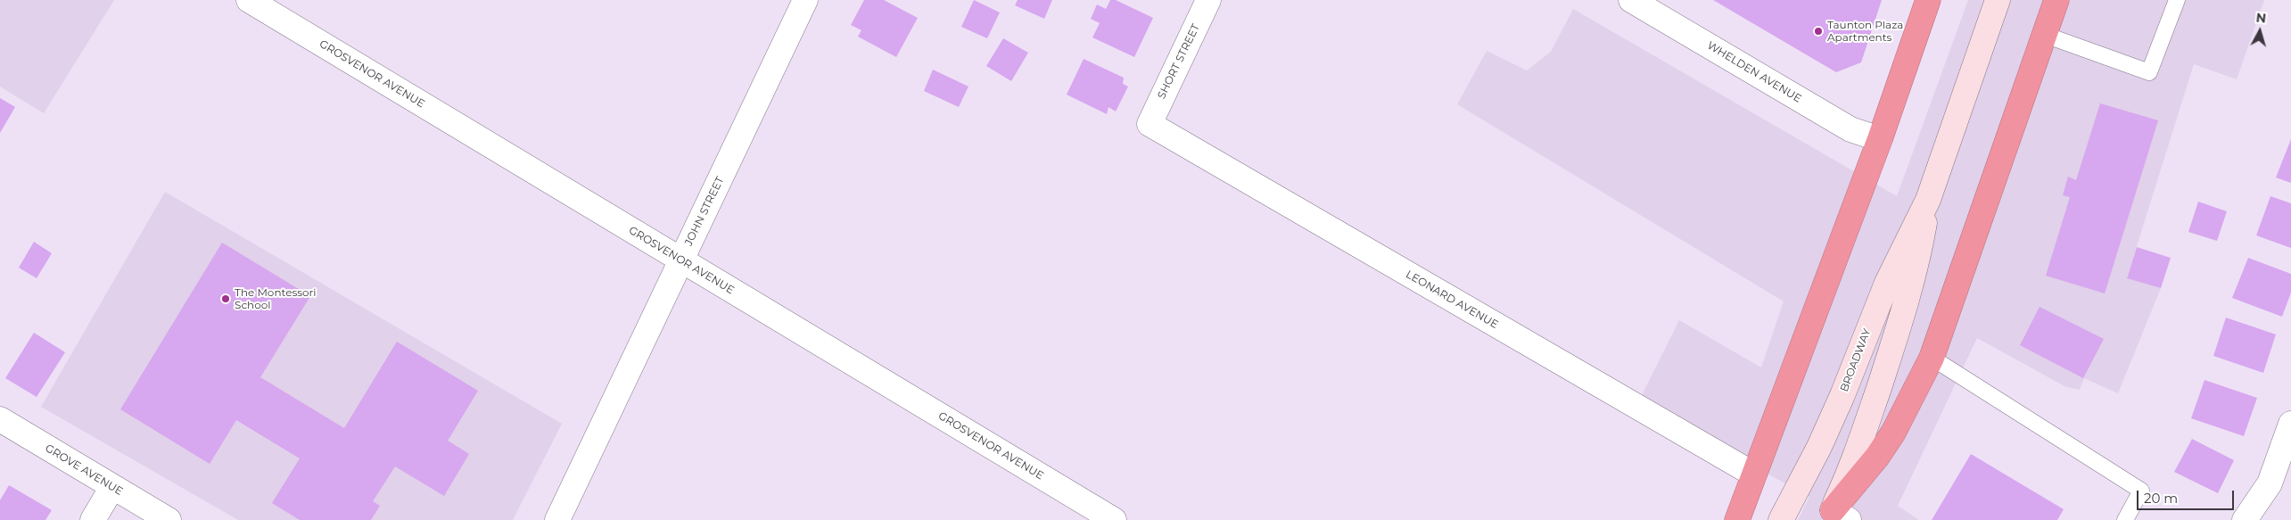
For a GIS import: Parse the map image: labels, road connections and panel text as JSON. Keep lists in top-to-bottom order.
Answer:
{
  "streets": {
    "main road": ["BROADWAY"],
    "street": [
      "SHORT STREET",
      "WHELDEN AVENUE",
      "GROSVENOR AVENUE",
      "JOHN STREET",
      "LEONARD AVENUE",
      "GROVE AVENUE"
    ]
  },
  "crossings": [
    ["SHORT STREET", "LEONARD AVENUE"],
    ["GROSVENOR AVENUE", "JOHN STREET"]
  ],
  "places": ["Taunton Plaza Apartments", "The Montessori School"],
  "scale_bar": "20 m",
  "north": "top"
}
